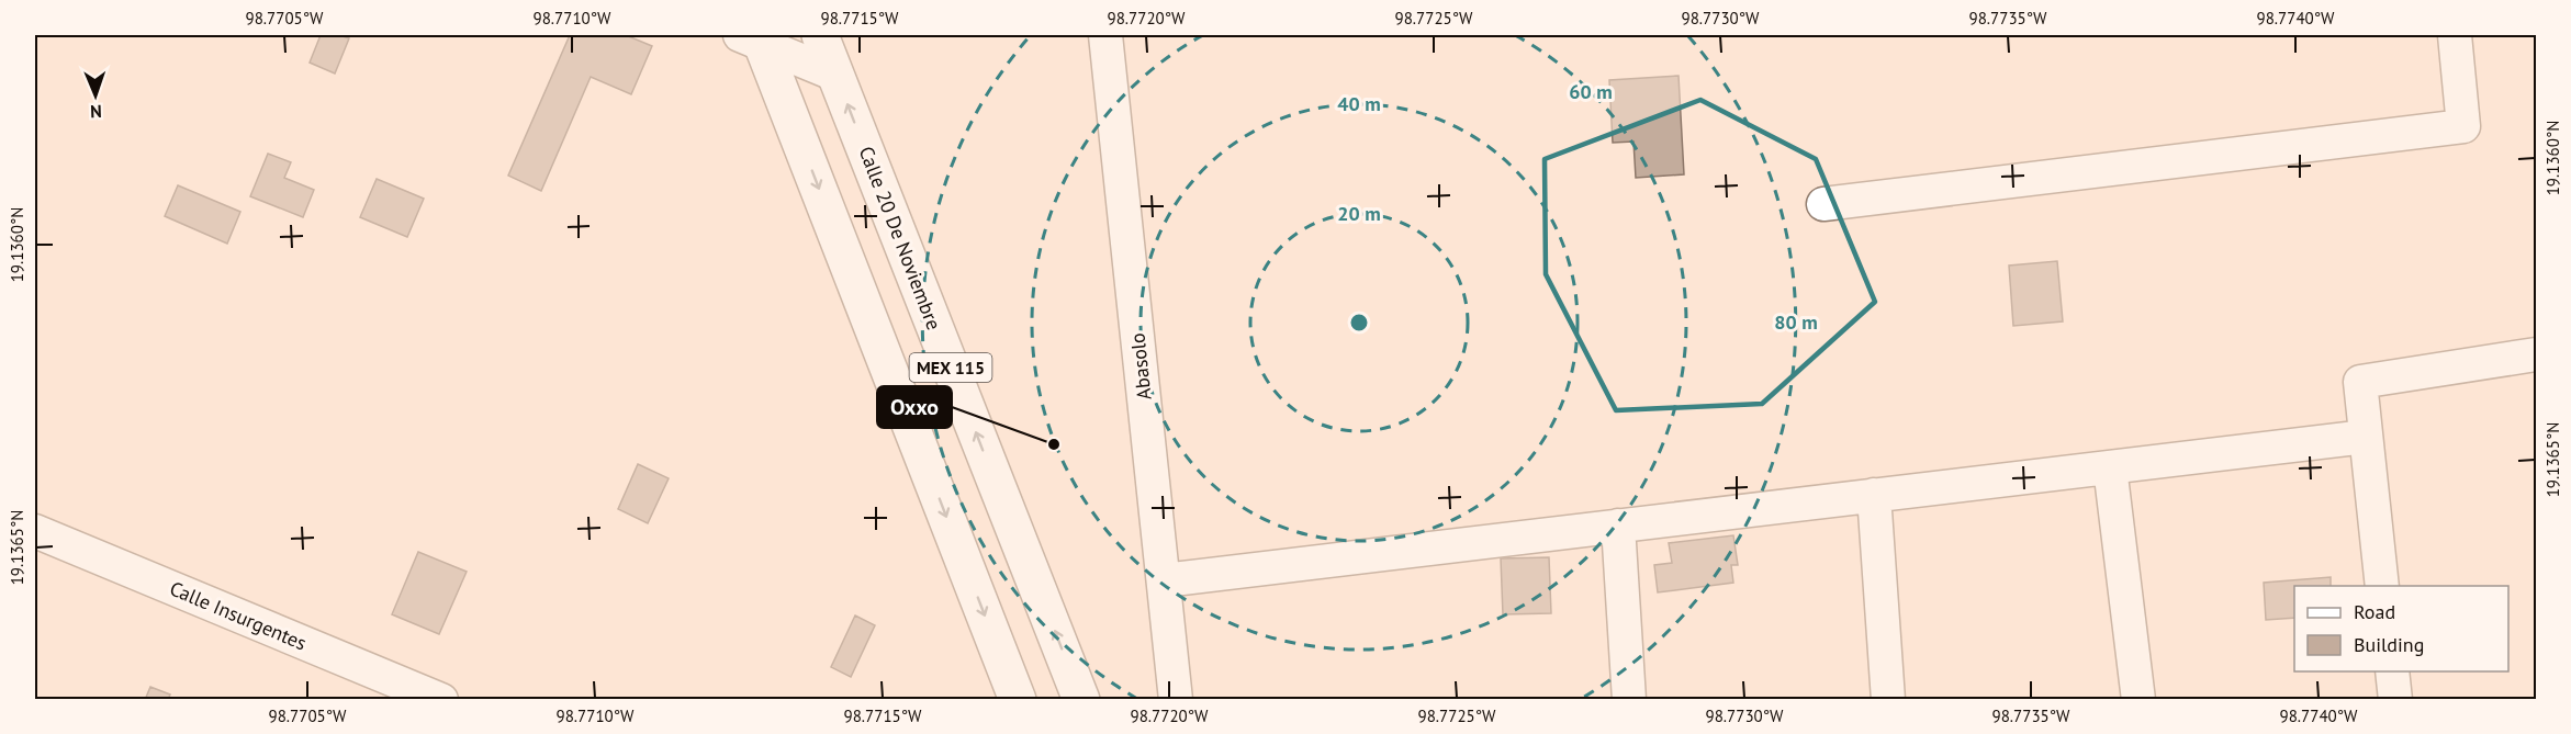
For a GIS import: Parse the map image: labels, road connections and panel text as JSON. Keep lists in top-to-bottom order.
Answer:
{
  "streets": {
    "main road": ["Calle 20 De Noviembre", "MEX 115"],
    "street": ["Abasolo", "Calle Insurgentes"]
  },
  "places": ["Oxxo"],
  "legend": ["Road", "Building"],
  "north": "bottom",
  "coordinates": [
    "98.7705°W",
    "98.7710°W",
    "98.7715°W",
    "98.7720°W",
    "98.7725°W",
    "98.7730°W",
    "98.7735°W",
    "98.7740°W",
    "19.1360°N",
    "19.1365°N"
  ],
  "rings": [
    "60 m",
    "40 m",
    "20 m",
    "80 m"
  ]
}
